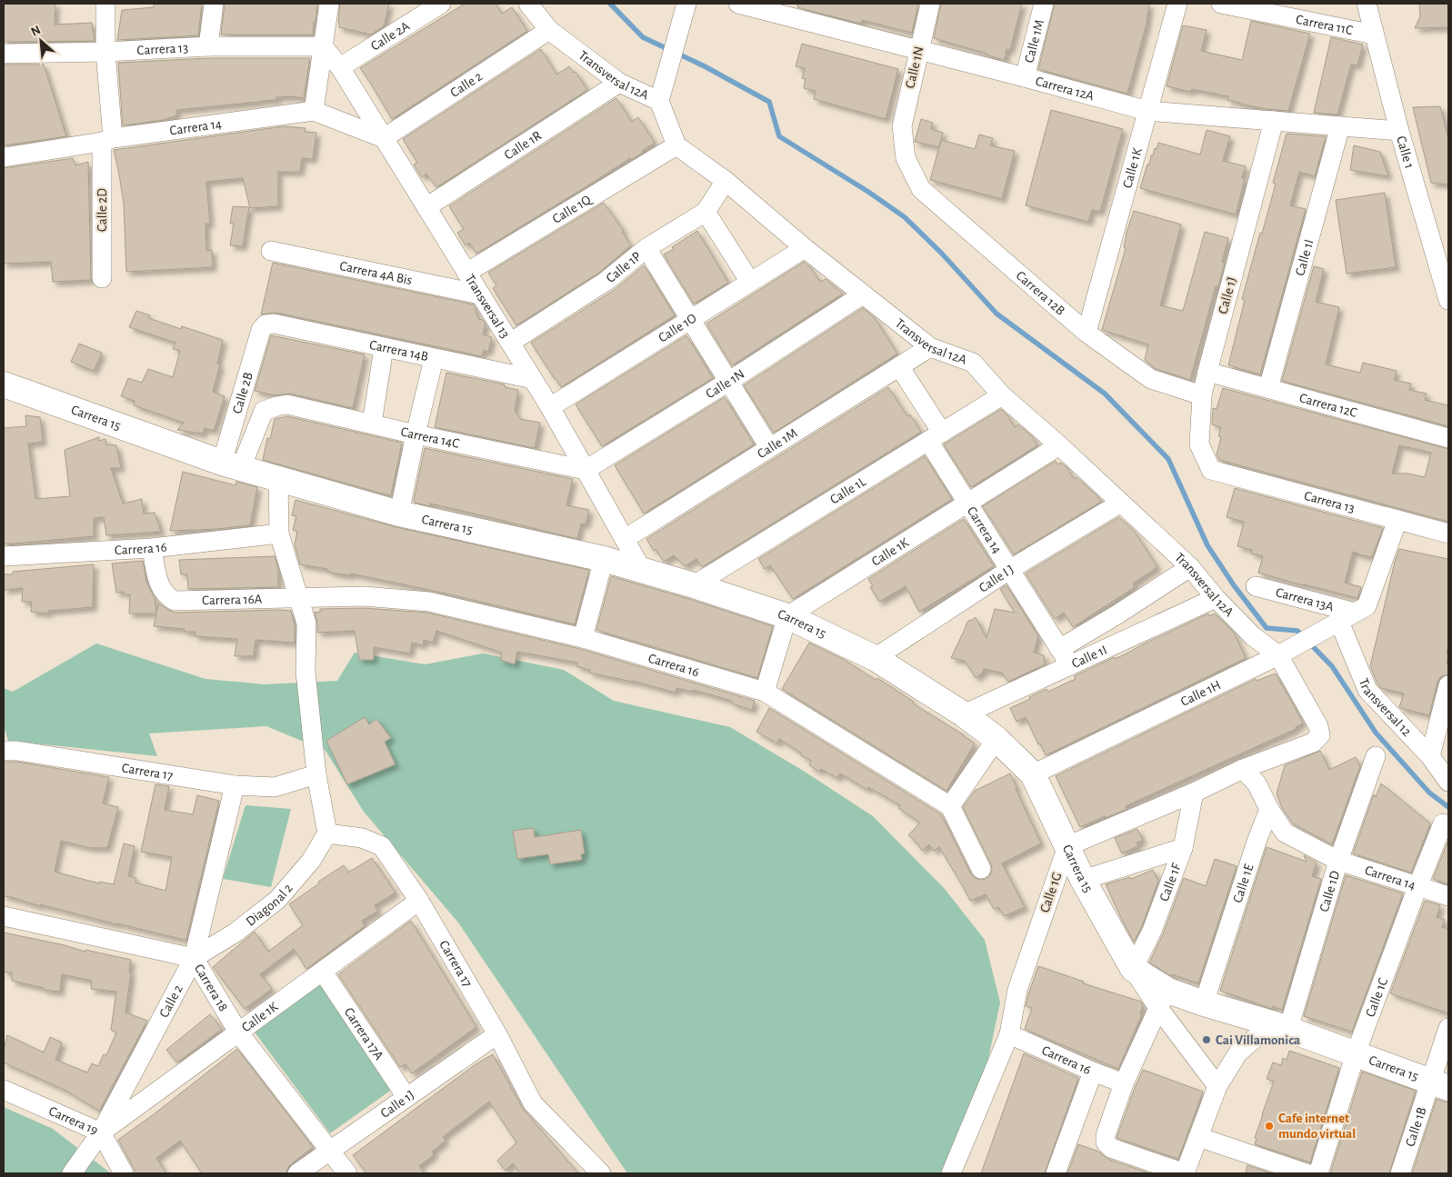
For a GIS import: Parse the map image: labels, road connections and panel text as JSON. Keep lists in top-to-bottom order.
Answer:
{
  "streets": {
    "main road": ["Carrera 15"],
    "street": [
      "Carrera 11C",
      "Calle 2A",
      "Calle 1M",
      "Carrera 13",
      "Calle 1N",
      "Transversal 12A",
      "Calle 2",
      "Carrera 12A",
      "Carrera 14",
      "Calle 1R",
      "Calle 1",
      "Calle 1K",
      "Calle 1Q",
      "Calle 2D",
      "Calle 1I",
      "Calle 1P",
      "Carrera 4A Bis",
      "Carrera 12B",
      "Calle 1J",
      "Transversal 13",
      "Calle 1O",
      "Carrera 14B",
      "Calle 2B",
      "Carrera 12C",
      "Carrera 14C",
      "Calle 1L",
      "Carrera 16",
      "Calle I J",
      "Carrera 16A",
      "Carrera 13A",
      "Calle 1H",
      "Transversal 12",
      "Carrera 17",
      "Calle 1F",
      "Calle 1E",
      "Calle 1D",
      "Calle 1G",
      "Diagonal 2",
      "Carrera 18",
      "Calle 1C",
      "Carrera 17A",
      "Carrera 19",
      "Calle 1B"
    ]
  },
  "crossings": [
    ["Carrera 11C", "Calle 1"],
    ["Calle 2A", "Transversal 13"],
    ["Calle 1M", "Transversal 12A"],
    ["Calle 1M", "Carrera 12A"],
    ["Calle 1M", "Carrera 14"],
    ["Calle 1M", "Transversal 13"],
    ["Carrera 13", "Calle 2D"],
    ["Carrera 13", "Calle 1J"],
    ["Carrera 13", "Transversal 13"],
    ["Calle 1N", "Transversal 12A"],
    ["Calle 1N", "Carrera 12A"],
    ["Calle 1N", "Carrera 12B"],
    ["Calle 1N", "Transversal 13"],
    ["Calle 1N", "Carrera 14C"],
    ["Transversal 12A", "Calle 2"],
    ["Transversal 12A", "Calle 1R"],
    ["Transversal 12A", "Calle 1K"],
    ["Transversal 12A", "Calle 1Q"],
    ["Transversal 12A", "Calle 1I"],
    ["Transversal 12A", "Calle 1P"],
    ["Transversal 12A", "Calle 1O"],
    ["Transversal 12A", "Calle 1L"],
    ["Transversal 12A", "Calle I J"],
    ["Transversal 12A", "Calle 1H"],
    ["Calle 2", "Carrera 14"],
    ["Calle 2", "Calle 1K"],
    ["Calle 2", "Transversal 13"],
    ["Calle 2", "Carrera 17"],
    ["Calle 2", "Diagonal 2"],
    ["Calle 2", "Carrera 18"],
    ["Calle 2", "Carrera 19"],
    ["Carrera 12A", "Calle 1"],
    ["Carrera 12A", "Calle 1K"],
    ["Carrera 12A", "Calle 1I"],
    ["Carrera 12A", "Calle 1J"],
    ["Carrera 14", "Calle 1K"],
    ["Carrera 14", "Calle 2D"],
    ["Carrera 14", "Calle 1I"],
    ["Carrera 14", "Transversal 13"],
    ["Carrera 14", "Calle 1L"],
    ["Carrera 14", "Calle I J"],
    ["Carrera 14", "Calle 1E"],
    ["Carrera 14", "Calle 1D"],
    ["Carrera 14", "Calle 1C"],
    ["Calle 1R", "Transversal 13"],
    ["Calle 1K", "Carrera 12B"],
    ["Calle 1K", "Carrera 15"],
    ["Calle 1K", "Carrera 17"],
    ["Calle 1K", "Carrera 18"],
    ["Calle 1K", "Carrera 17A"],
    ["Calle 1K", "Carrera 19"],
    ["Calle 1Q", "Transversal 13"],
    ["Calle 1I", "Carrera 12C"],
    ["Calle 1I", "Carrera 15"],
    ["Calle 1P", "Transversal 13"],
    ["Carrera 4A Bis", "Transversal 13"],
    ["Carrera 12B", "Calle 1J"],
    ["Calle 1J", "Carrera 12C"],
    ["Calle 1J", "Carrera 17"],
    ["Calle 1J", "Carrera 18"],
    ["Calle 1J", "Carrera 17A"],
    ["Transversal 13", "Calle 1O"],
    ["Transversal 13", "Carrera 14B"],
    ["Transversal 13", "Carrera 15"],
    ["Transversal 13", "Carrera 14C"],
    ["Carrera 14B", "Calle 2B"],
    ["Calle 2B", "Carrera 15"],
    ["Calle 2B", "Carrera 14C"],
    ["Carrera 15", "Carrera 14C"],
    ["Carrera 15", "Calle 1L"],
    ["Carrera 15", "Calle I J"],
    ["Carrera 15", "Calle 1H"],
    ["Carrera 15", "Calle 1F"],
    ["Carrera 15", "Calle 1E"],
    ["Carrera 15", "Calle 1D"],
    ["Carrera 15", "Calle 1G"],
    ["Carrera 15", "Calle 1C"],
    ["Carrera 15", "Calle 1B"],
    ["Carrera 16", "Carrera 16A"],
    ["Carrera 16", "Calle 1G"],
    ["Carrera 13A", "Calle 1H"],
    ["Carrera 13A", "Transversal 12"],
    ["Calle 1H", "Transversal 12"],
    ["Carrera 17", "Diagonal 2"],
    ["Diagonal 2", "Carrera 18"]
  ],
  "places": ["Cai Villamonica", "Cafe internet mundo virtual"],
  "north": "top left"
}
